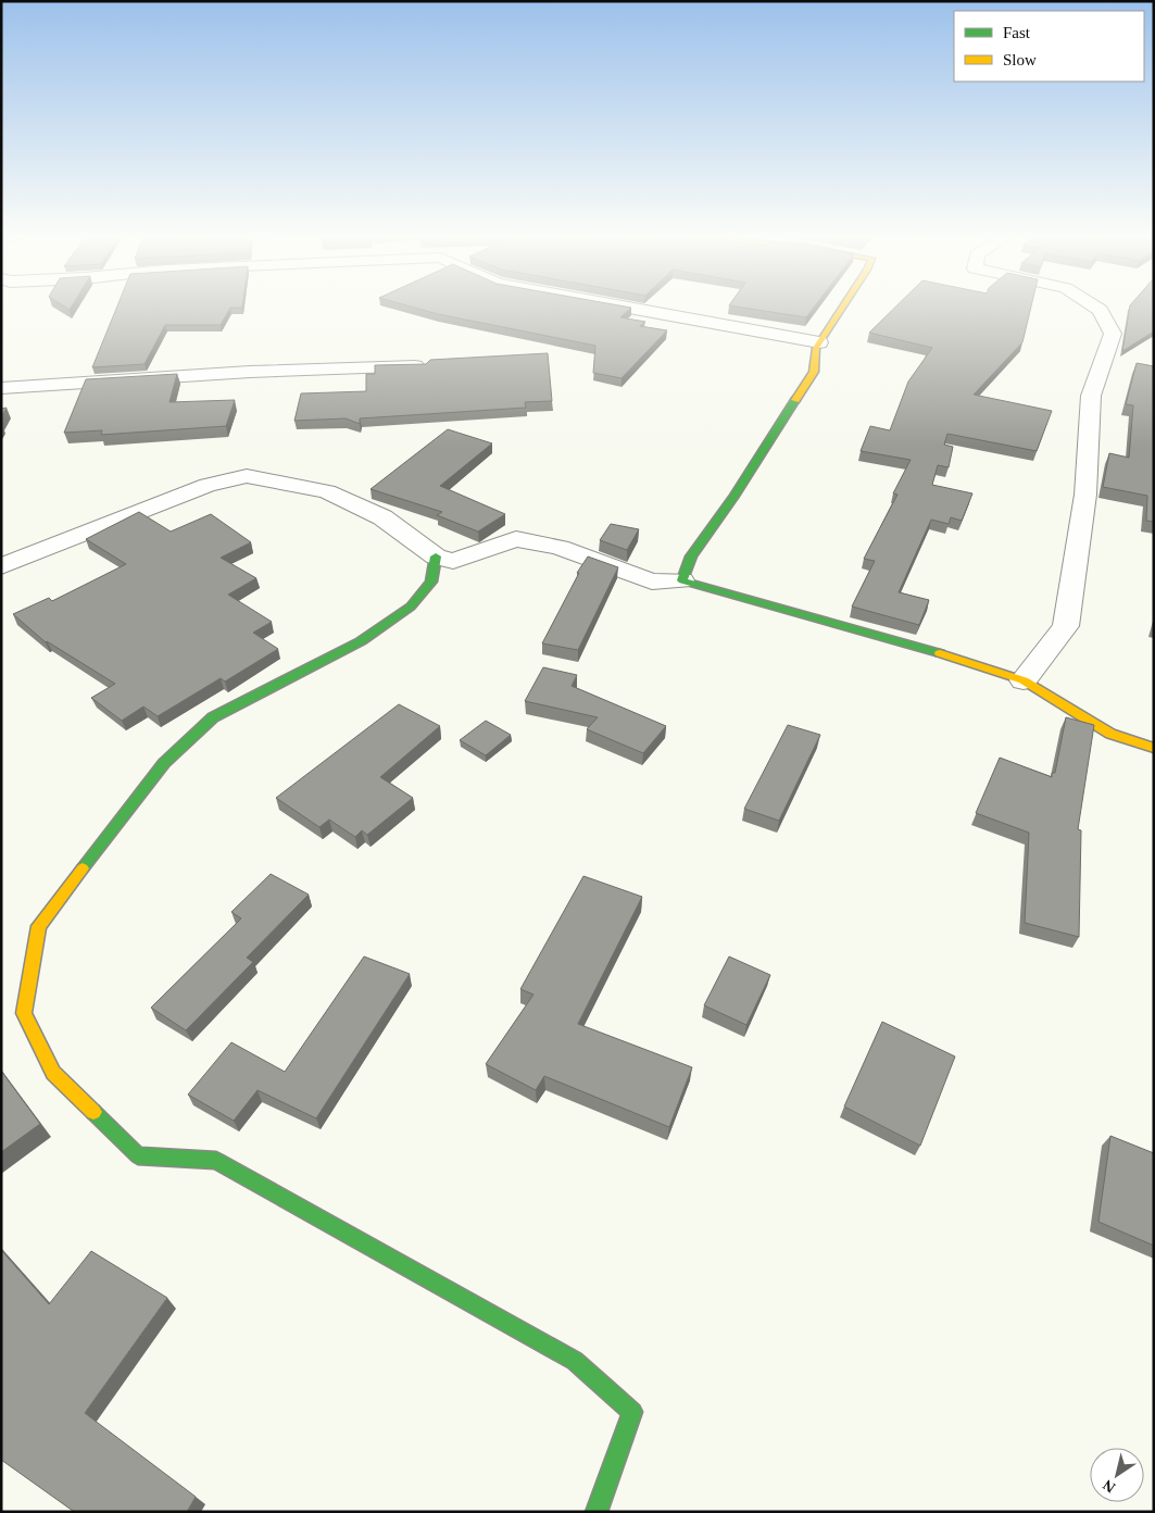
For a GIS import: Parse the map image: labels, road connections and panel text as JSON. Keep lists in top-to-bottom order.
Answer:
{
  "legend": ["Fast", "Slow"],
  "north": "bottom left"
}
